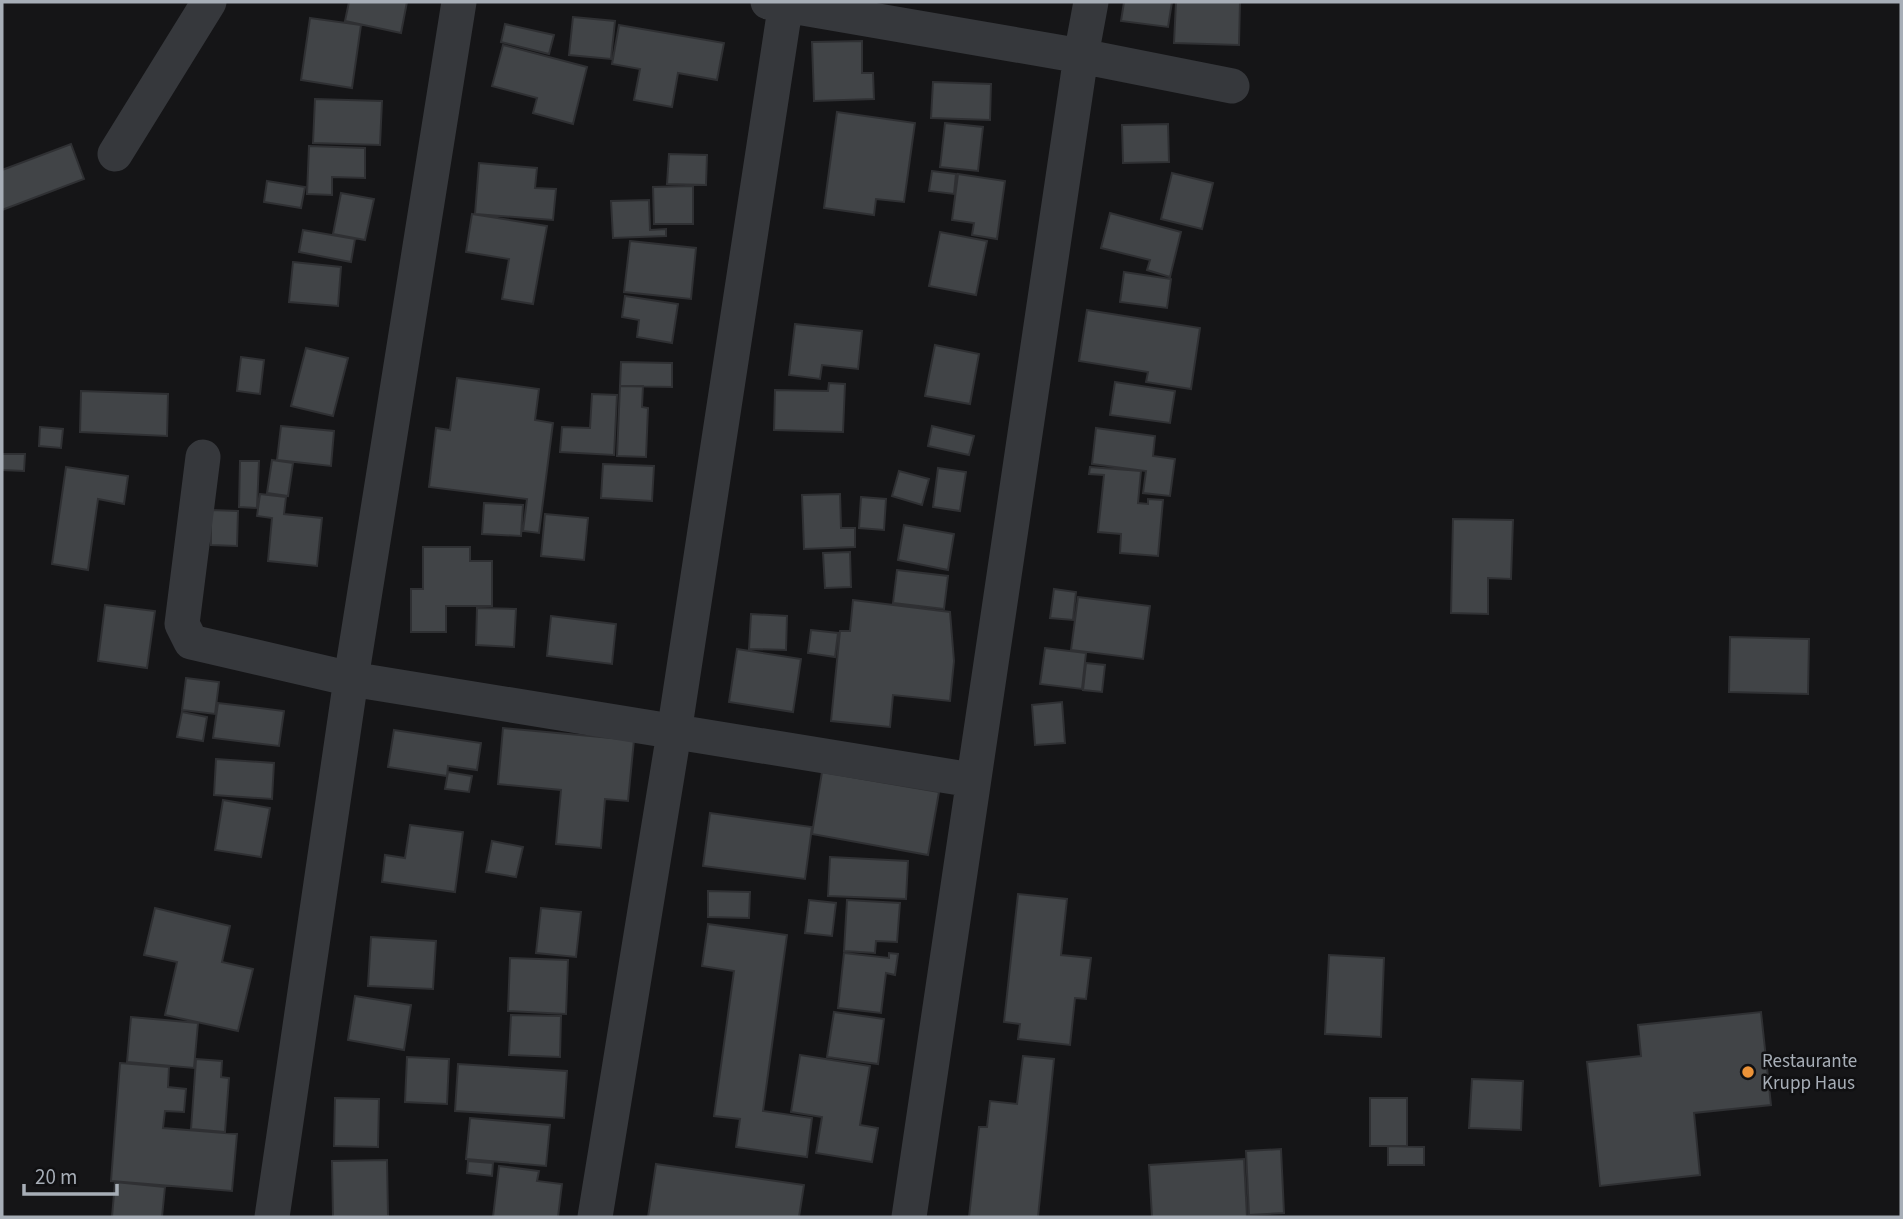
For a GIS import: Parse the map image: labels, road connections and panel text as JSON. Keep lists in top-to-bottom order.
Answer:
{
  "places": ["Restaurante Krupp Haus"],
  "scale_bar": "20 m"
}
